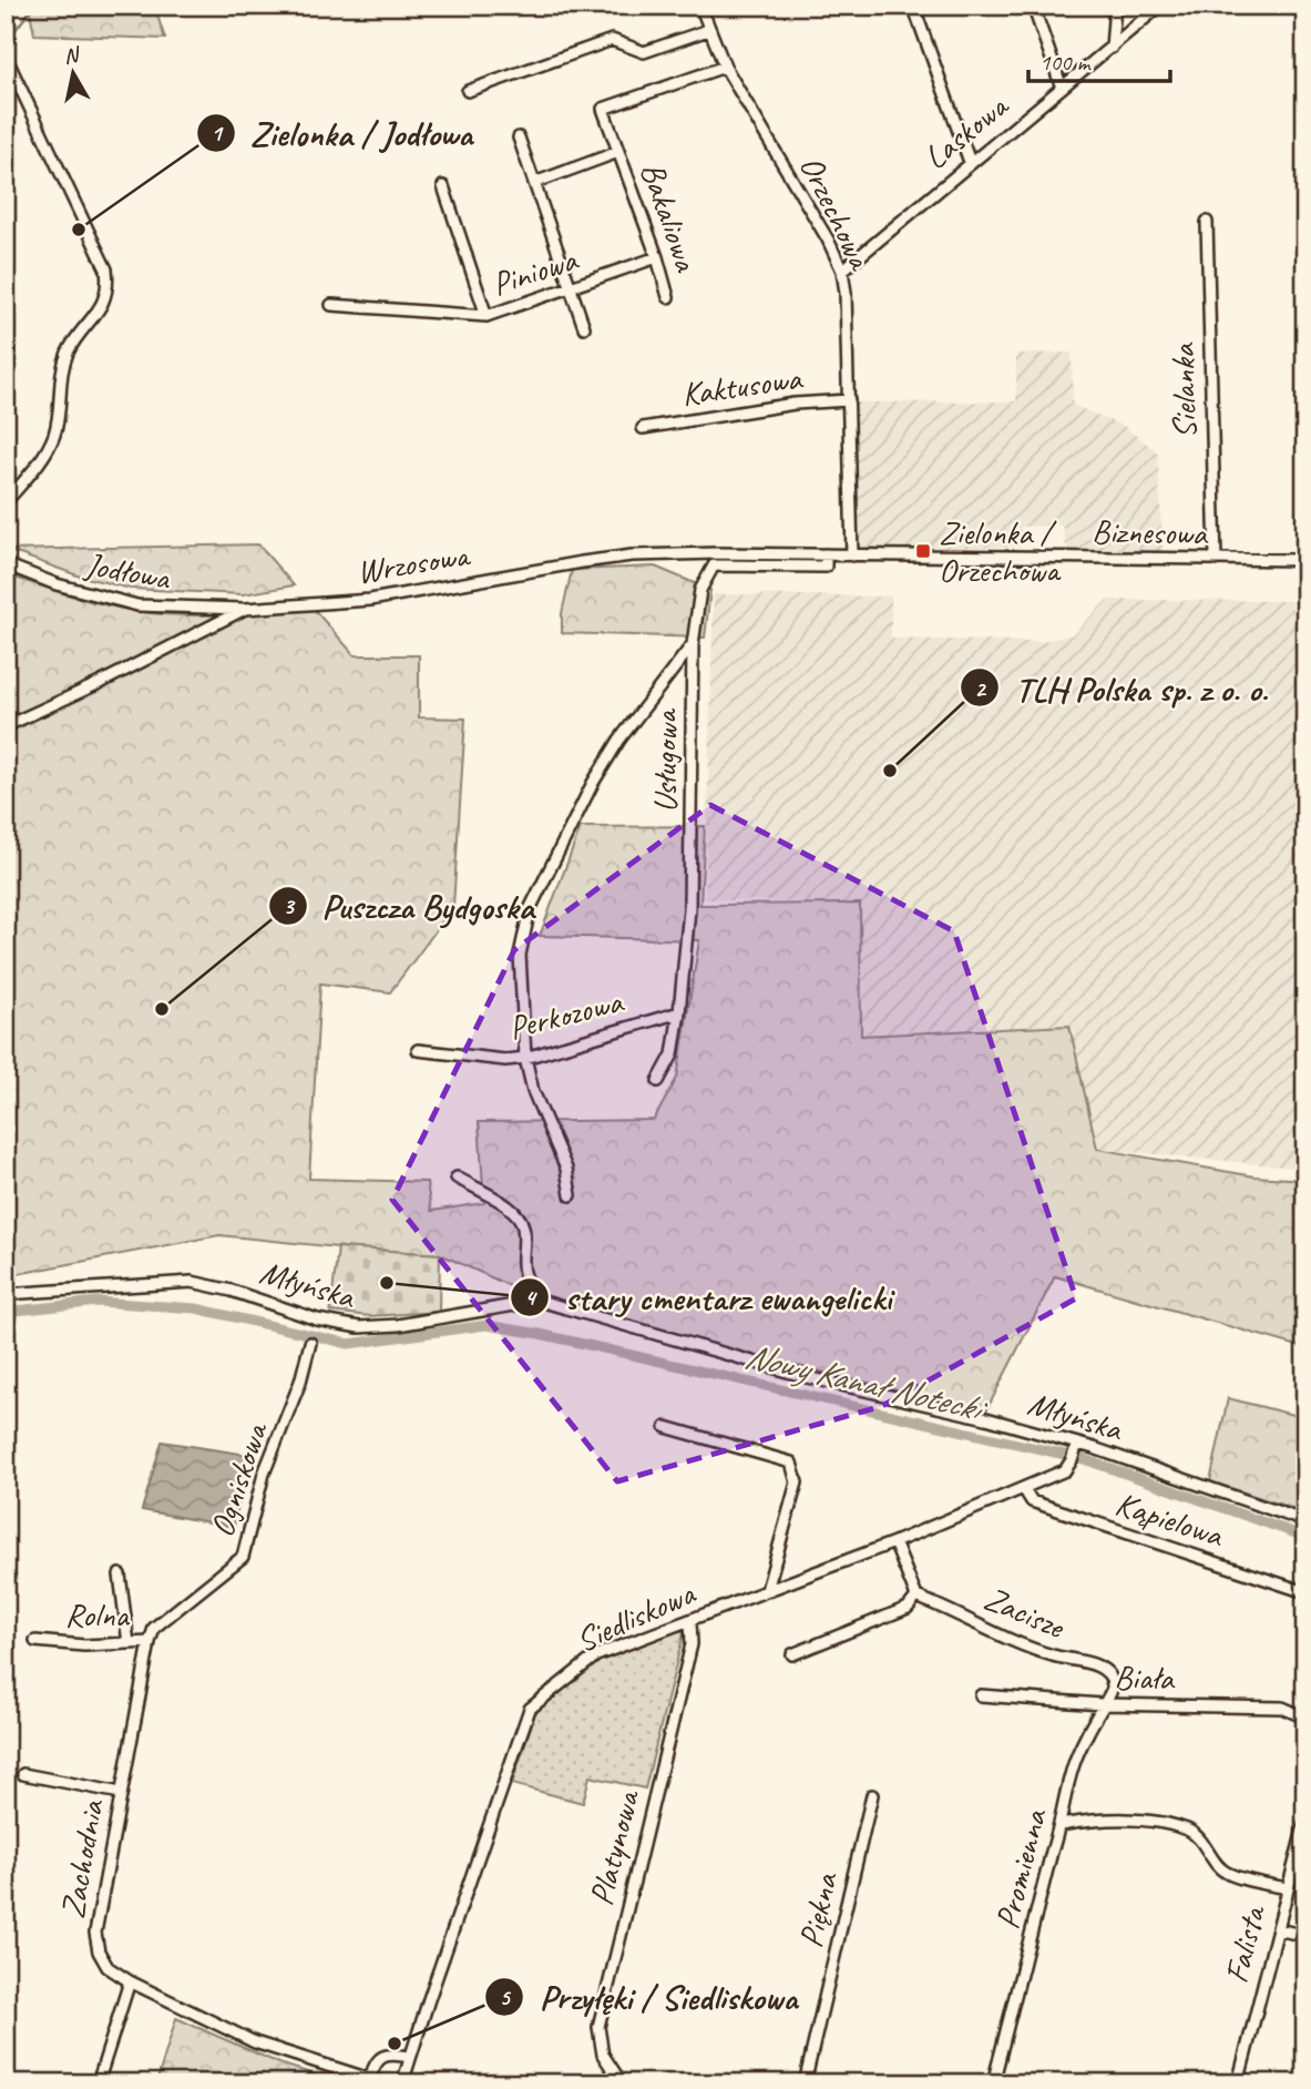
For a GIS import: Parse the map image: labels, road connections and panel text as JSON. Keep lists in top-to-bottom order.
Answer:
{
  "streets": {
    "street": [
      "Laskowa",
      "Orzechowa",
      "Bakaliowa",
      "Piniowa",
      "Kaktusowa",
      "Sielanka",
      "Biznesowa",
      "Wrzosowa",
      "Jodłowa",
      "Usługowa",
      "Perkozowa",
      "Młyńska",
      "Ogniskowa",
      "Kąpielowa",
      "Zacisze",
      "Rolna",
      "Siedliskowa",
      "Biała",
      "Platynowa",
      "Zachodnia",
      "Promienna",
      "Piękna",
      "Falista"
    ]
  },
  "crossings": [
    ["Laskowa", "Orzechowa"],
    ["Orzechowa", "Bakaliowa"],
    ["Orzechowa", "Kaktusowa"],
    ["Orzechowa", "Biznesowa"],
    ["Orzechowa", "Wrzosowa"],
    ["Bakaliowa", "Piniowa"],
    ["Sielanka", "Biznesowa"],
    ["Biznesowa", "Wrzosowa"],
    ["Wrzosowa", "Jodłowa"],
    ["Wrzosowa", "Usługowa"],
    ["Usługowa", "Perkozowa"],
    ["Młyńska", "Siedliskowa"],
    ["Ogniskowa", "Rolna"],
    ["Ogniskowa", "Zachodnia"],
    ["Kąpielowa", "Siedliskowa"],
    ["Zacisze", "Promienna"],
    ["Rolna", "Zachodnia"],
    ["Siedliskowa", "Platynowa"],
    ["Biała", "Promienna"]
  ],
  "water": ["Nowy Kanał Notecki"],
  "places": {
    "other": [
      "Zielonka / Jodłowa",
      "TLH Polska sp. z o. o.",
      "Puszcza Bydgoska",
      "stary cmentarz ewangelicki",
      "Przyłęki / Siedliskowa"
    ],
    "transit": ["Zielonka / Orzechowa"]
  },
  "scale_bar": "100 m",
  "north": "top"
}
